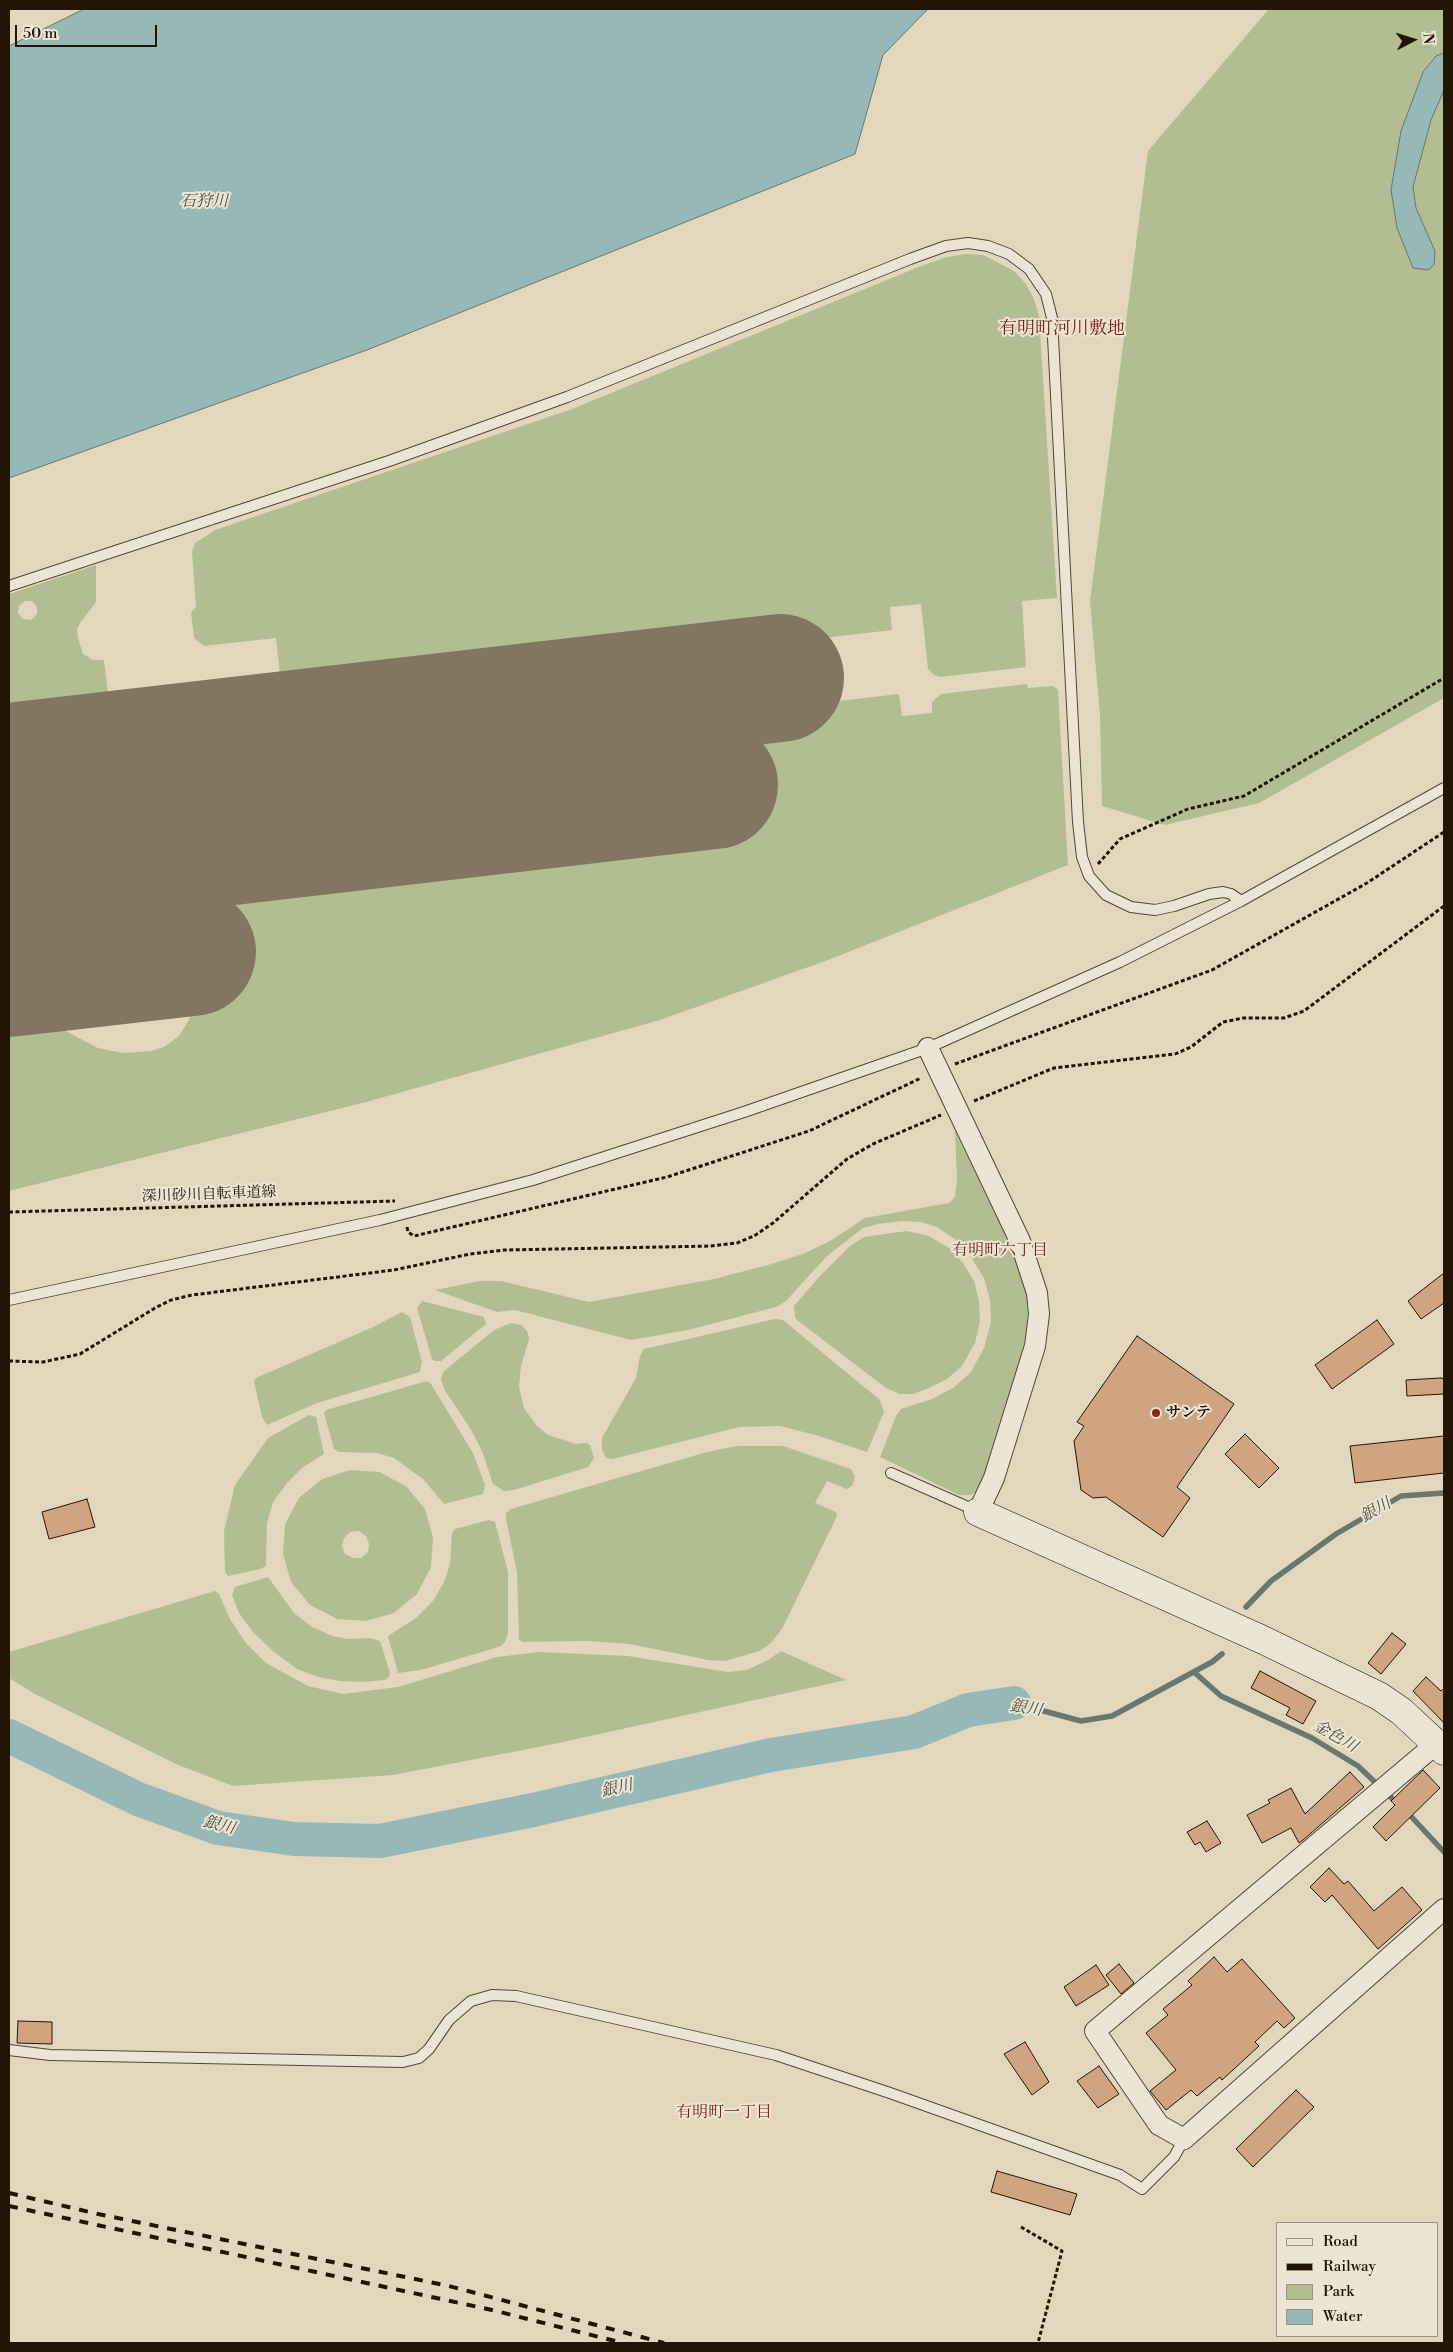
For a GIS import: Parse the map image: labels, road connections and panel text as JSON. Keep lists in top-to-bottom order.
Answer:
{
  "streets": {
    "path": ["深川砂川自転車道線"]
  },
  "districts": ["有明町河川敷地", "有明町六丁目", "有明町一丁目"],
  "water": ["石狩川", "銀川", "金色川"],
  "places": ["サンテ"],
  "legend": [
    "Road",
    "Railway",
    "Park",
    "Water"
  ],
  "scale_bar": "50 m",
  "north": "right"
}
